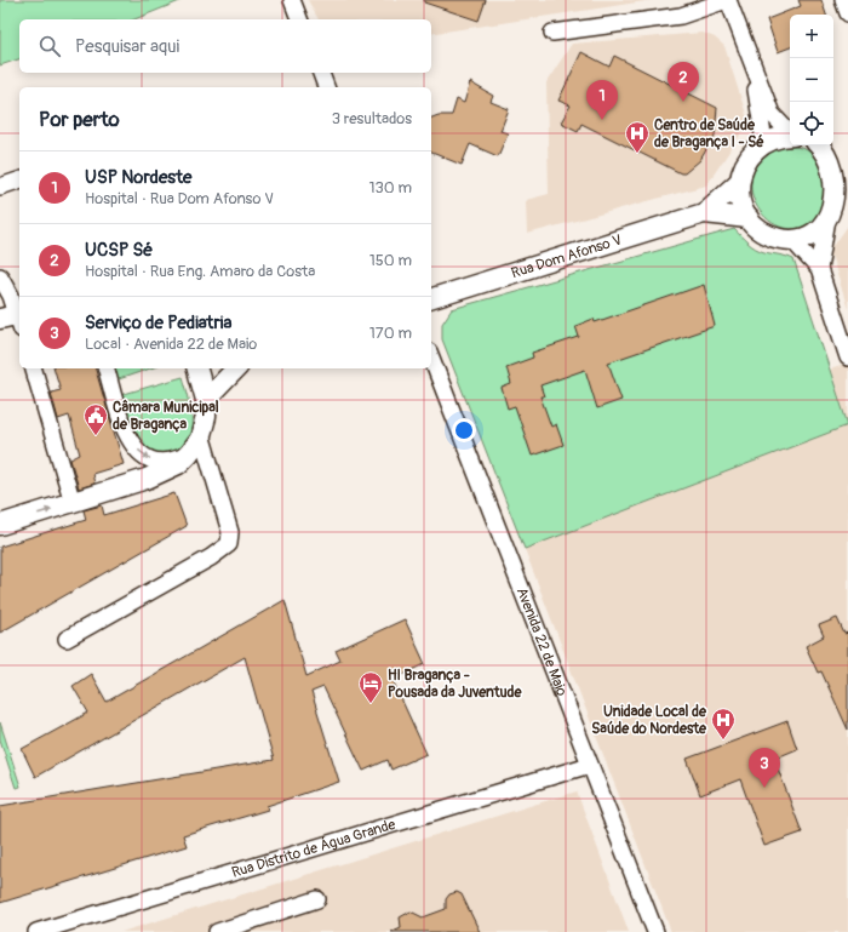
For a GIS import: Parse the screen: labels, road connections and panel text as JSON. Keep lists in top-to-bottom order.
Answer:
{
  "streets": {
    "street": ["Rua Dom Afonso V", "Avenida 22 de Maio", "Rua Distrito de Água Grande"]
  },
  "crossings": [
    ["Avenida 22 de Maio", "Rua Distrito de Água Grande"]
  ],
  "places": {
    "hospital": ["Centro de Saúde de Bragança I - Sé", "Unidade Local de Saúde do Nordeste"],
    "public building": ["Câmara Municipal de Bragança"],
    "hotel": ["HI Bragança - Pousada da Juventude"]
  },
  "page": {
    "map_buttons": ["+", "−"],
    "search": "Pesquisar aqui",
    "pins": ["2", "1", "3"],
    "heading": ["Por perto", "3 resultados"],
    "list": [
      {
        "mark": "1",
        "name": "USP Nordeste",
        "note": "Hospital · Rua Dom Afonso V",
        "value": "130 m"
      },
      {
        "mark": "2",
        "name": "UCSP Sé",
        "note": "Hospital · Rua Eng. Amaro da Costa",
        "value": "150 m"
      },
      {
        "mark": "3",
        "name": "Serviço de Pediatria",
        "note": "Local · Avenida 22 de Maio",
        "value": "170 m"
      }
    ]
  }
}
